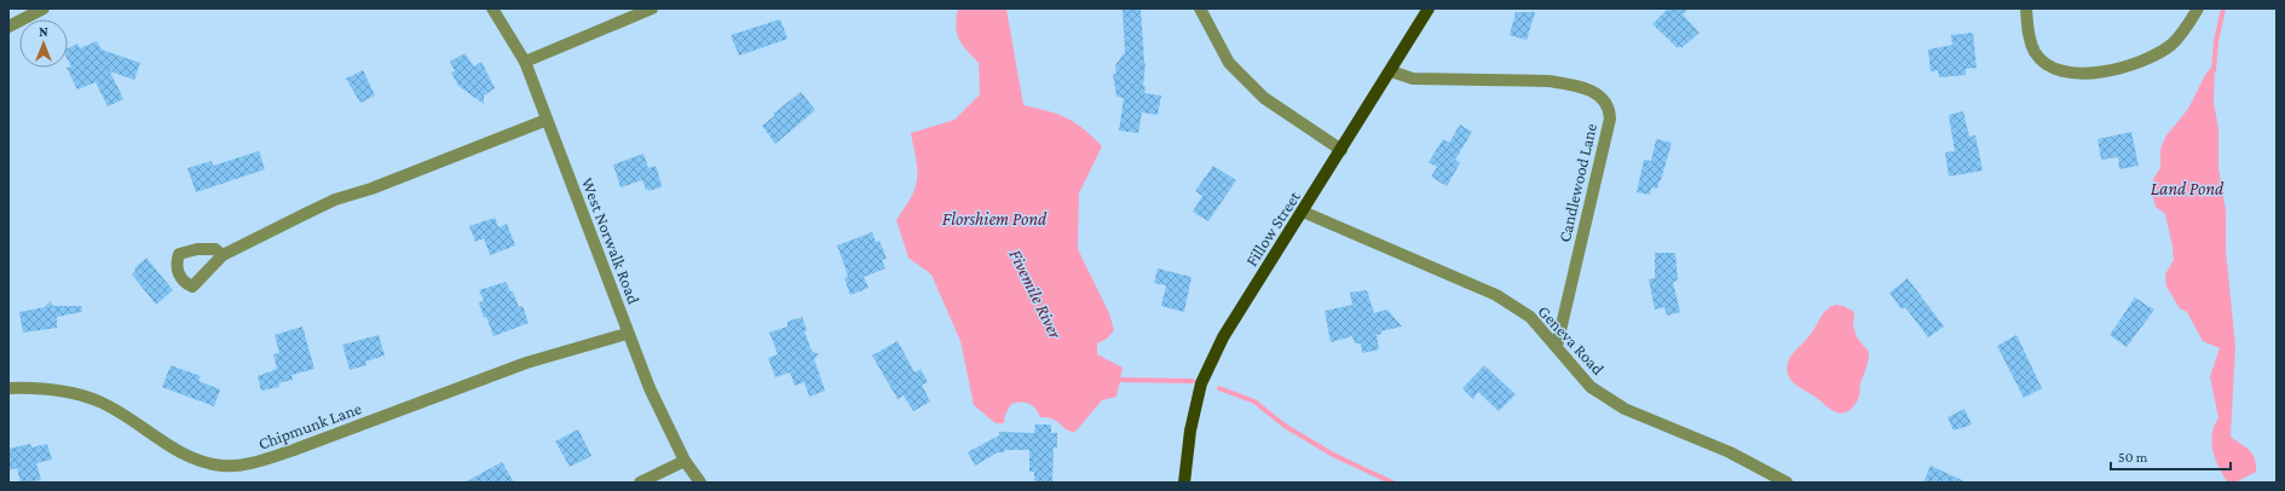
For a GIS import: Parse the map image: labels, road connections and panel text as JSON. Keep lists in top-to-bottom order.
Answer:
{
  "streets": {
    "main road": ["Fillow Street"],
    "street": [
      "Candlewood Lane",
      "West Norwalk Road",
      "Geneva Road",
      "Chipmunk Lane"
    ]
  },
  "crossings": [
    ["Candlewood Lane", "Fillow Street"],
    ["Candlewood Lane", "Geneva Road"],
    ["Fillow Street", "Geneva Road"],
    ["West Norwalk Road", "Chipmunk Lane"]
  ],
  "water": ["Land Pond", "Florshiem Pond", "Fivemile River"],
  "scale_bar": "50 m",
  "north": "top"
}
